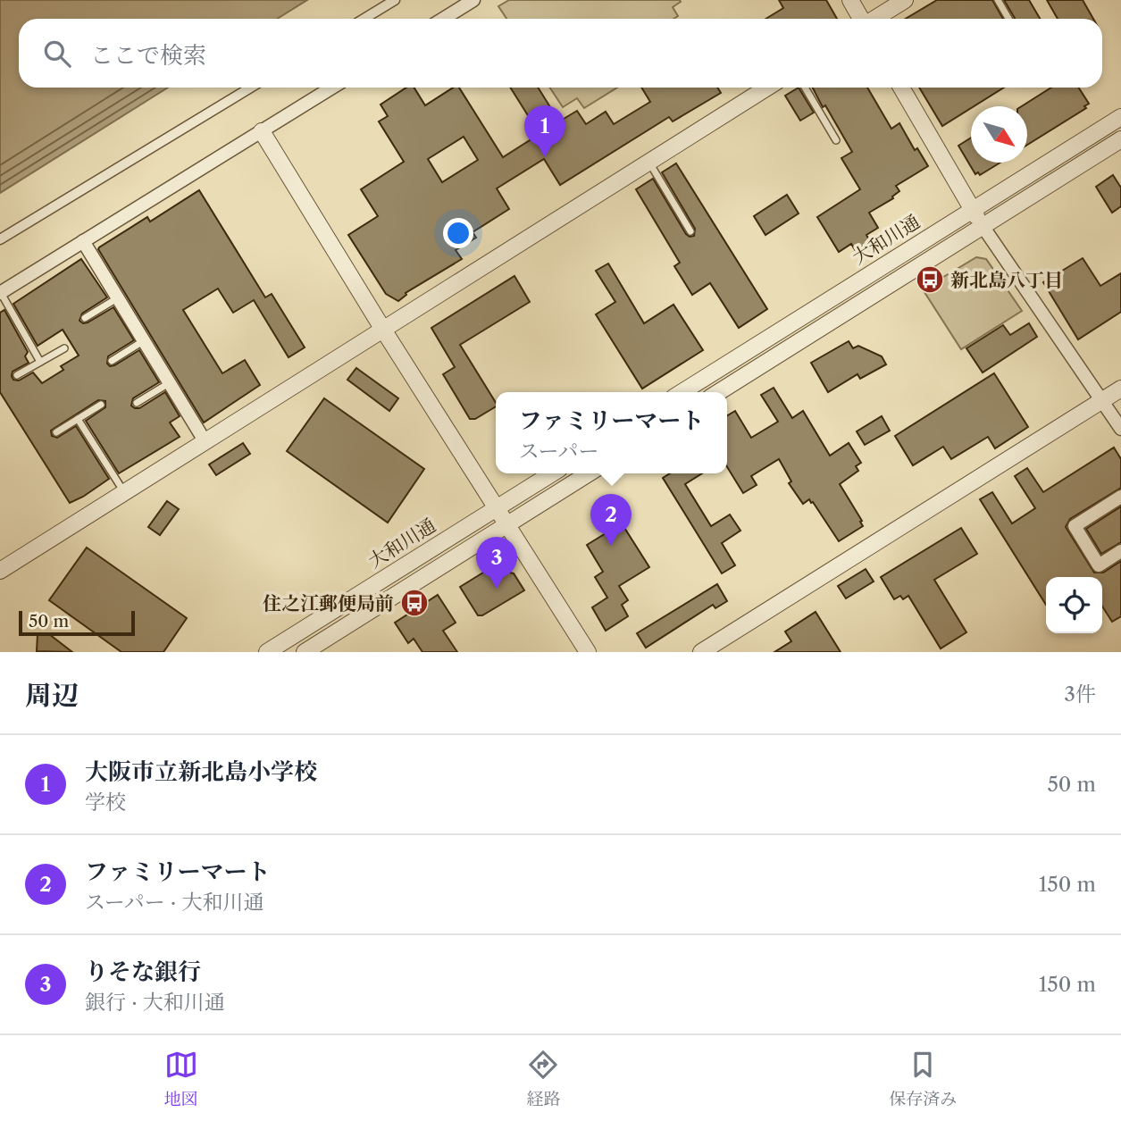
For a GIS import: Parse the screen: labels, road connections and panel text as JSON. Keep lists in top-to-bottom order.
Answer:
{
  "streets": {
    "street": ["大和川通"]
  },
  "places": {
    "bus stop": ["新北島八丁目", "住之江郵便局前"]
  },
  "scale_bar": "50 m",
  "north": "bottom right",
  "page": {
    "search": "ここで検索",
    "pins": ["1", "2", "3"],
    "popup": ["ファミリーマート", "スーパー"],
    "scale": "50 m",
    "heading": ["周辺", "3件"],
    "list": [
      {
        "mark": "1",
        "name": "大阪市立新北島小学校",
        "note": "学校",
        "value": "50 m"
      },
      {
        "mark": "2",
        "name": "ファミリーマート",
        "note": "スーパー · 大和川通",
        "value": "150 m"
      },
      {
        "mark": "3",
        "name": "りそな銀行",
        "note": "銀行 · 大和川通",
        "value": "150 m"
      }
    ],
    "nav": ["地図", "経路", "保存済み"]
  }
}
